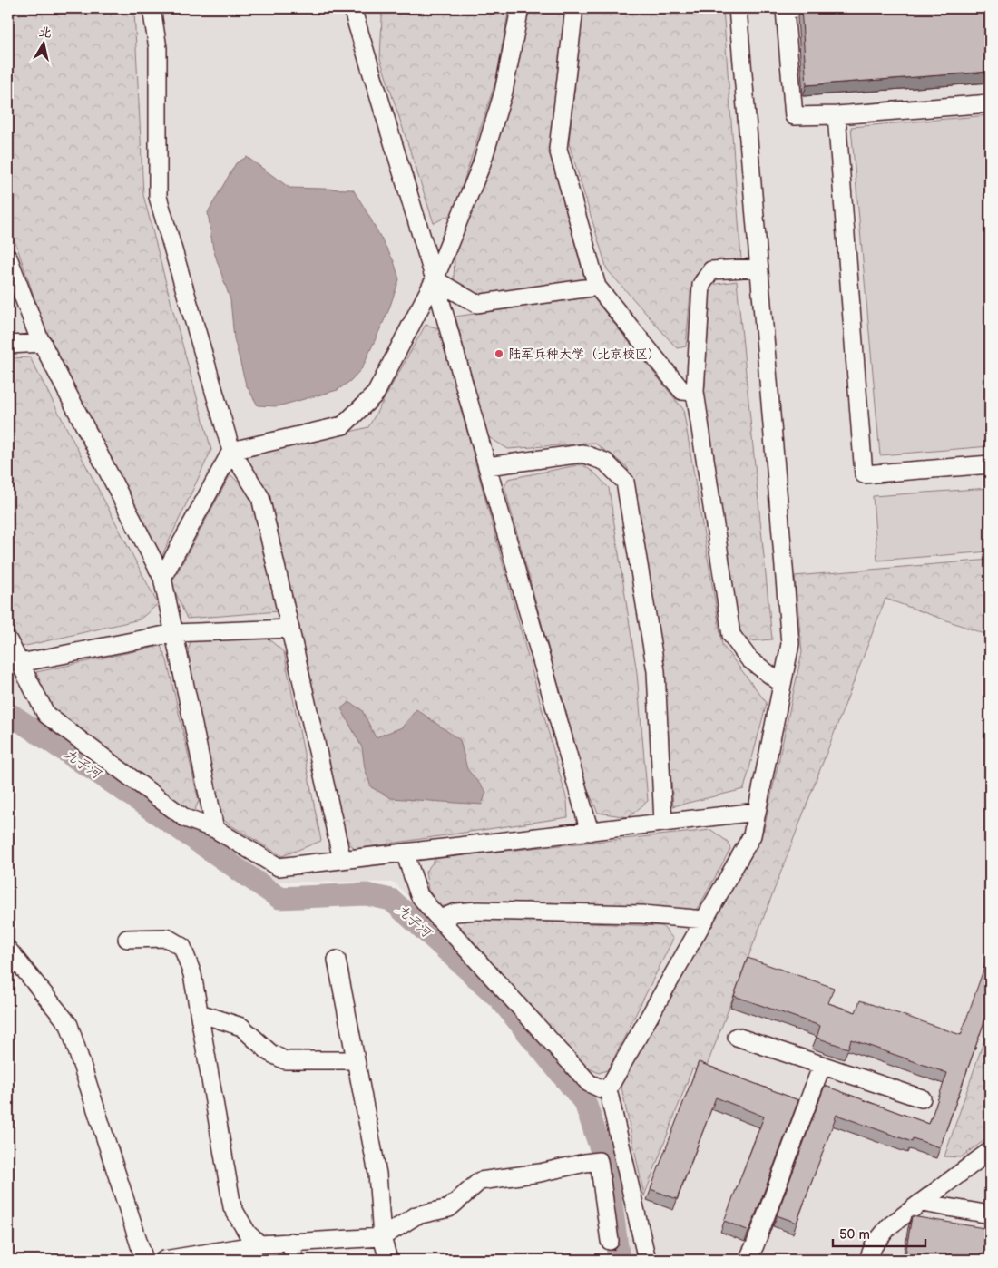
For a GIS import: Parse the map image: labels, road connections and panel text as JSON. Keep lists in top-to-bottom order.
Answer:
{
  "water": ["九子河"],
  "places": ["陆军兵种大学（北京校区）"],
  "scale_bar": "50 m",
  "north": "top"
}
